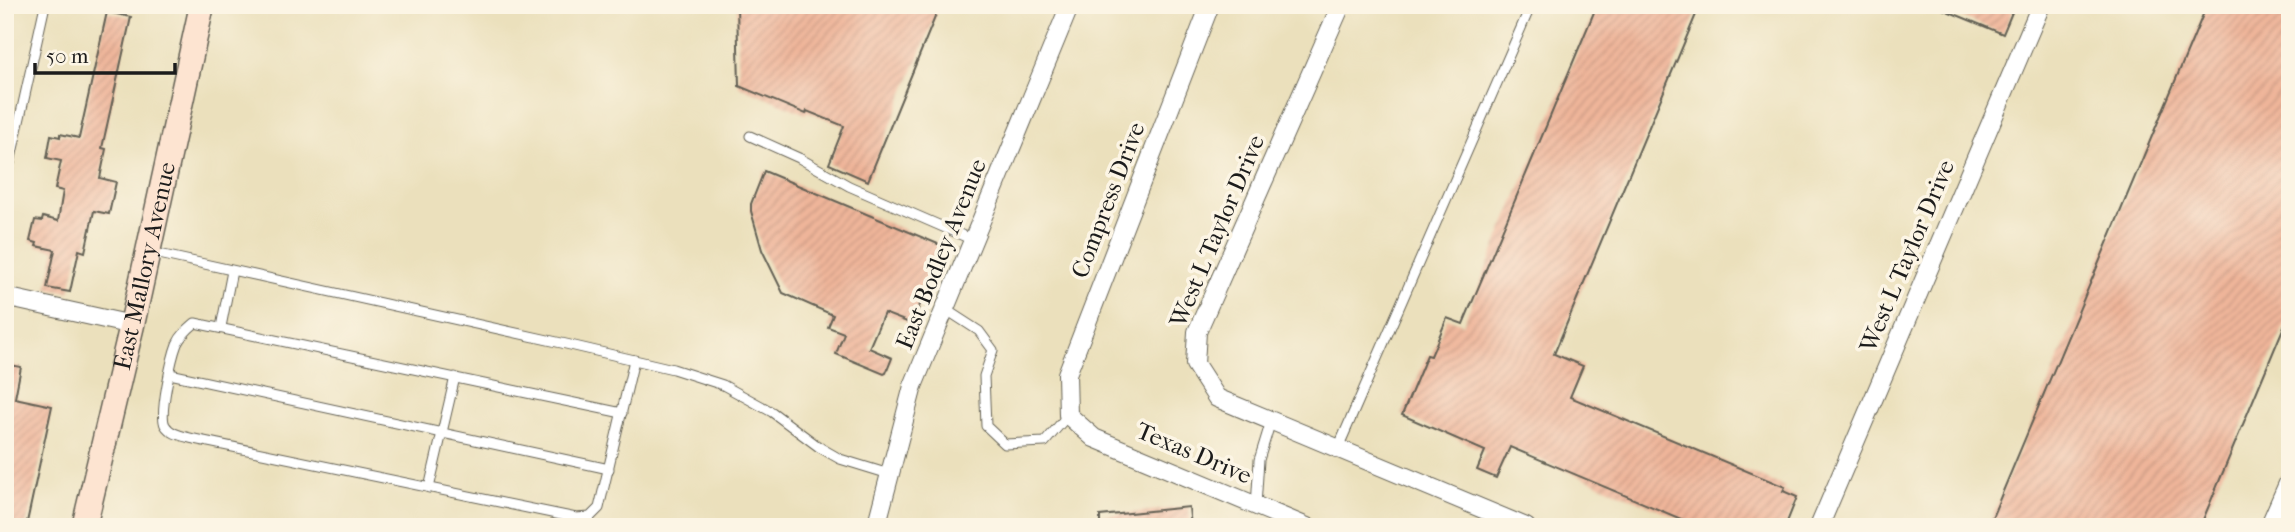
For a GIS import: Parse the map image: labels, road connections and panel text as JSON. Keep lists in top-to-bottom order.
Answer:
{
  "streets": {
    "main road": ["East Mallory Avenue"],
    "street": [
      "Compress Drive",
      "West L Taylor Drive",
      "East Bodley Avenue",
      "Texas Drive"
    ]
  },
  "crossings": [
    ["Compress Drive", "Texas Drive"]
  ],
  "scale_bar": "50 m"
}
